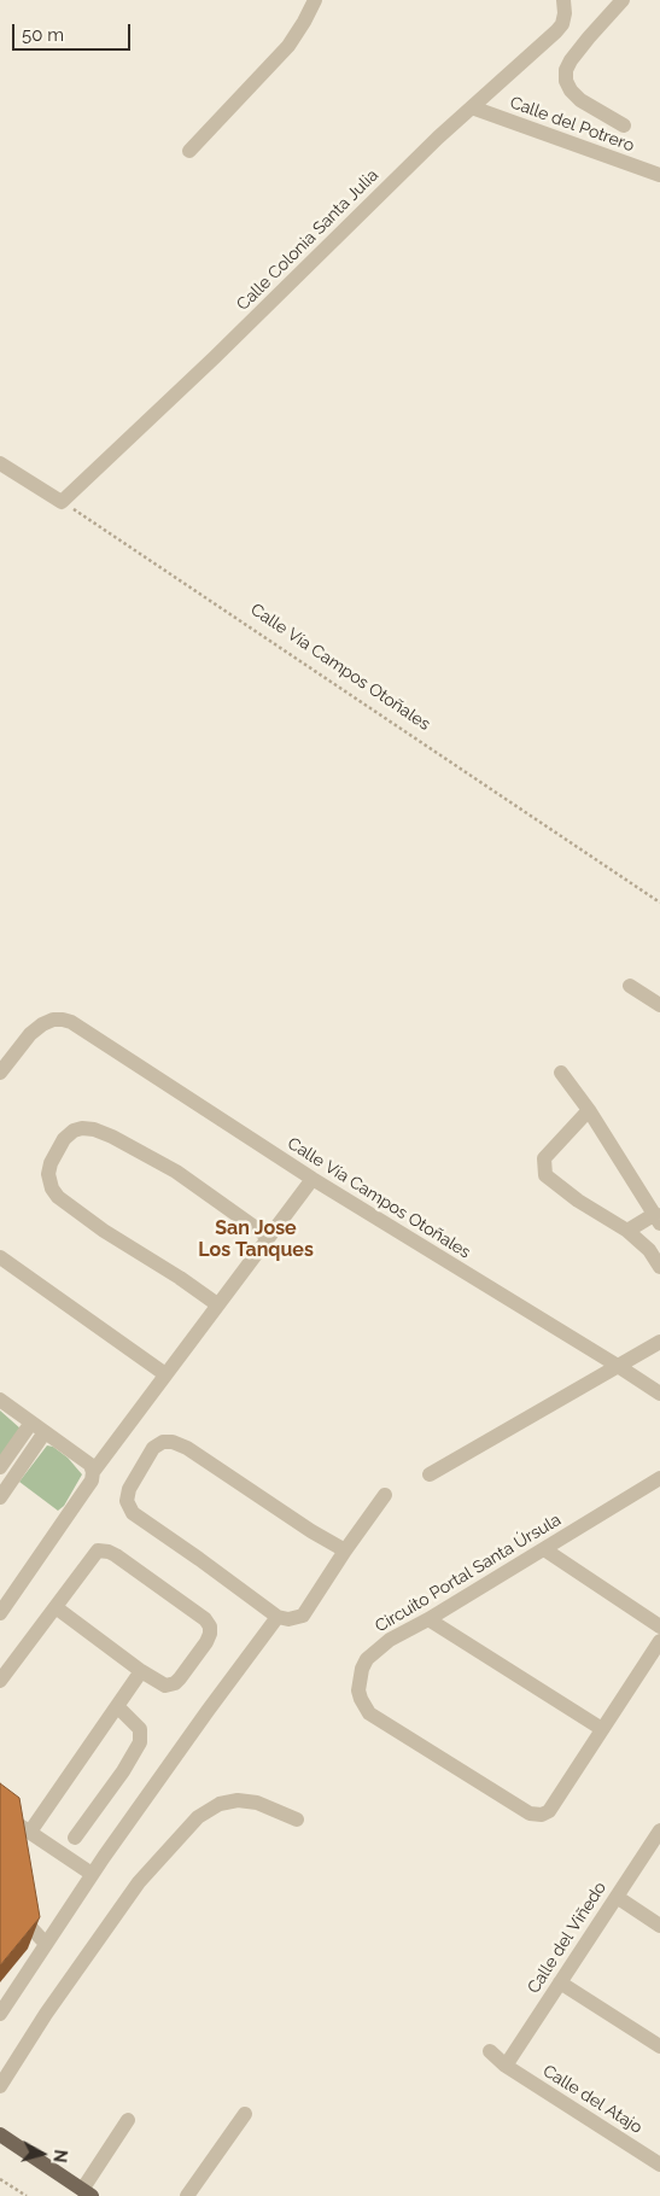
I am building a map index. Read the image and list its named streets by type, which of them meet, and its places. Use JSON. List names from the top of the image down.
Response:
{
  "streets": {
    "street": [
      "Calle del Potrero",
      "Calle Colonia Santa Julia",
      "Calle Vía Campos Otoñales",
      "Circuito Portal Santa Úrsula",
      "Calle del Viñedo",
      "Calle del Atajo"
    ]
  },
  "crossings": [
    ["Calle del Potrero", "Calle Colonia Santa Julia"],
    ["Calle Colonia Santa Julia", "Calle Vía Campos Otoñales"],
    ["Calle del Viñedo", "Calle del Atajo"]
  ],
  "districts": ["San Jose Los Tanques"],
  "scale_bar": "50 m",
  "north": "right"
}
